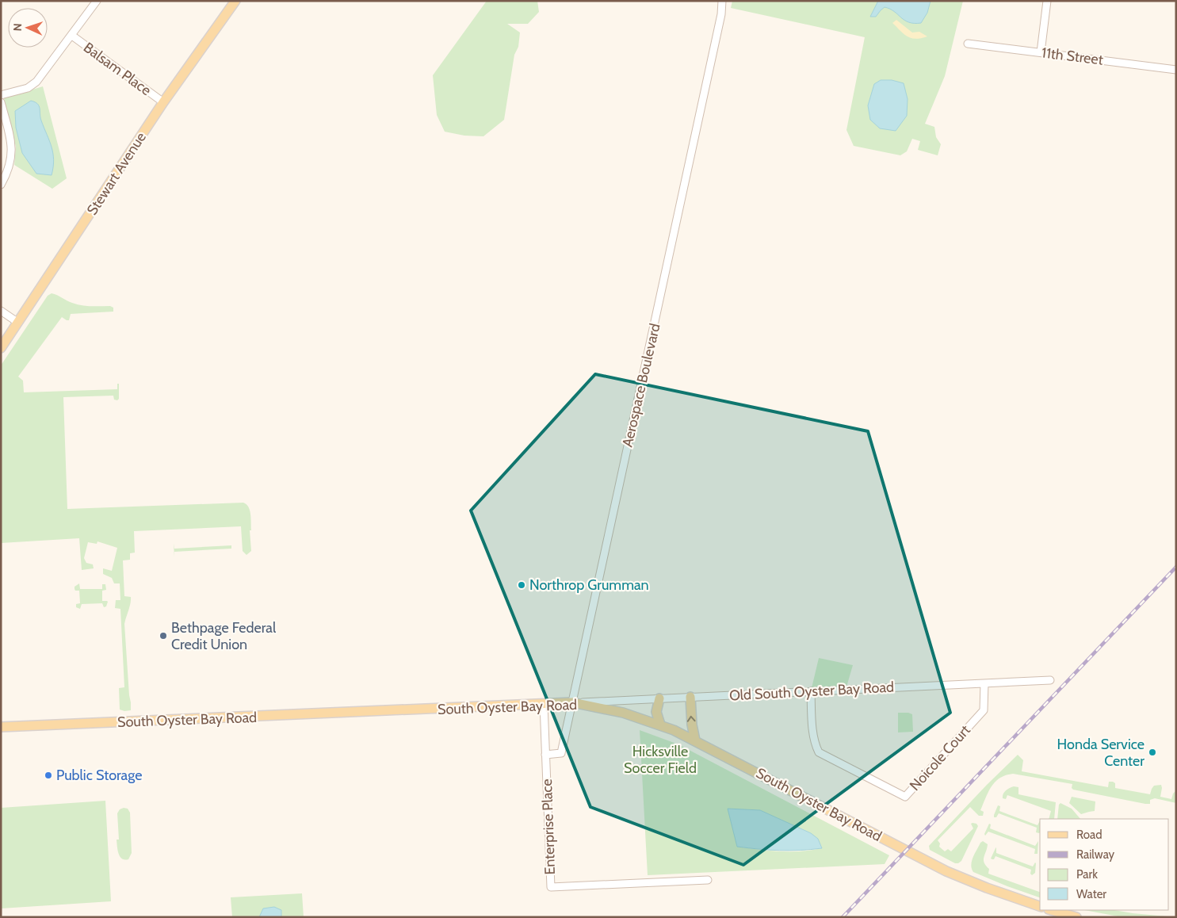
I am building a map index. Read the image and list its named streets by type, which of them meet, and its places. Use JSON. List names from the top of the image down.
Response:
{
  "streets": {
    "main road": ["Stewart Avenue", "South Oyster Bay Road"],
    "street": [
      "11th Street",
      "Balsam Place",
      "Aerospace Boulevard",
      "Old South Oyster Bay Road",
      "Noicole Court",
      "Enterprise Place"
    ]
  },
  "crossings": [
    ["Balsam Place", "Stewart Avenue"],
    ["Aerospace Boulevard", "Old South Oyster Bay Road"],
    ["Aerospace Boulevard", "South Oyster Bay Road"],
    ["Aerospace Boulevard", "Enterprise Place"],
    ["Old South Oyster Bay Road", "South Oyster Bay Road"],
    ["Old South Oyster Bay Road", "Noicole Court"],
    ["South Oyster Bay Road", "Enterprise Place"]
  ],
  "parks": ["Hicksville Soccer Field"],
  "places": [
    "Northrop Grumman",
    "Bethpage Federal Credit Union",
    "Honda Service Center",
    "Public Storage"
  ],
  "legend": [
    "Road",
    "Railway",
    "Park",
    "Water"
  ],
  "north": "left"
}
